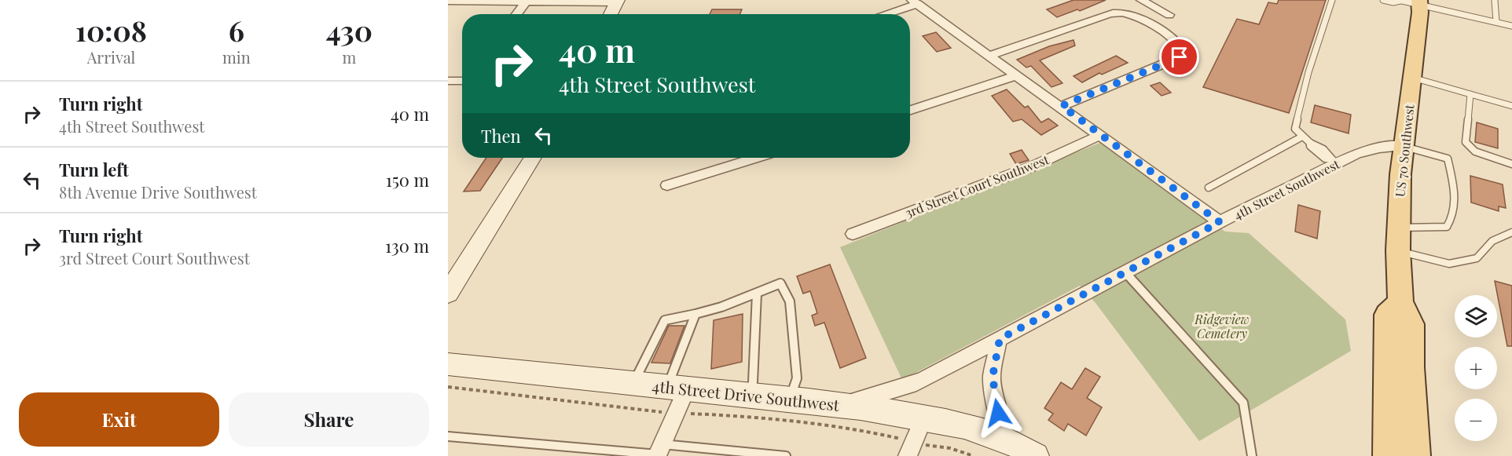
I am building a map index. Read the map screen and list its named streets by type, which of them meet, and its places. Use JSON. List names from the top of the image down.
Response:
{
  "streets": {
    "main road": ["US 70 Southwest", "4th Street Drive Southwest"],
    "street": ["3rd Street Court Southwest", "4th Street Southwest"]
  },
  "crossings": [
    ["US 70 Southwest", "4th Street Southwest"],
    ["4th Street Southwest", "4th Street Drive Southwest"]
  ],
  "parks": ["Ridgeview Cemetery"],
  "page": {
    "eta": [
      "10:08",
      "Arrival",
      "6",
      "min",
      "430",
      "m"
    ],
    "turn": ["40 m", "4th Street Southwest"],
    "list": [
      {
        "name": "Turn right",
        "note": "4th Street Southwest",
        "value": "40 m"
      },
      {
        "name": "Turn left",
        "note": "8th Avenue Drive Southwest",
        "value": "150 m"
      },
      {
        "name": "Turn right",
        "note": "3rd Street Court Southwest",
        "value": "130 m"
      }
    ],
    "then": "Then",
    "map_buttons": ["+", "−"],
    "buttons": ["Exit", "Share"]
  }
}
